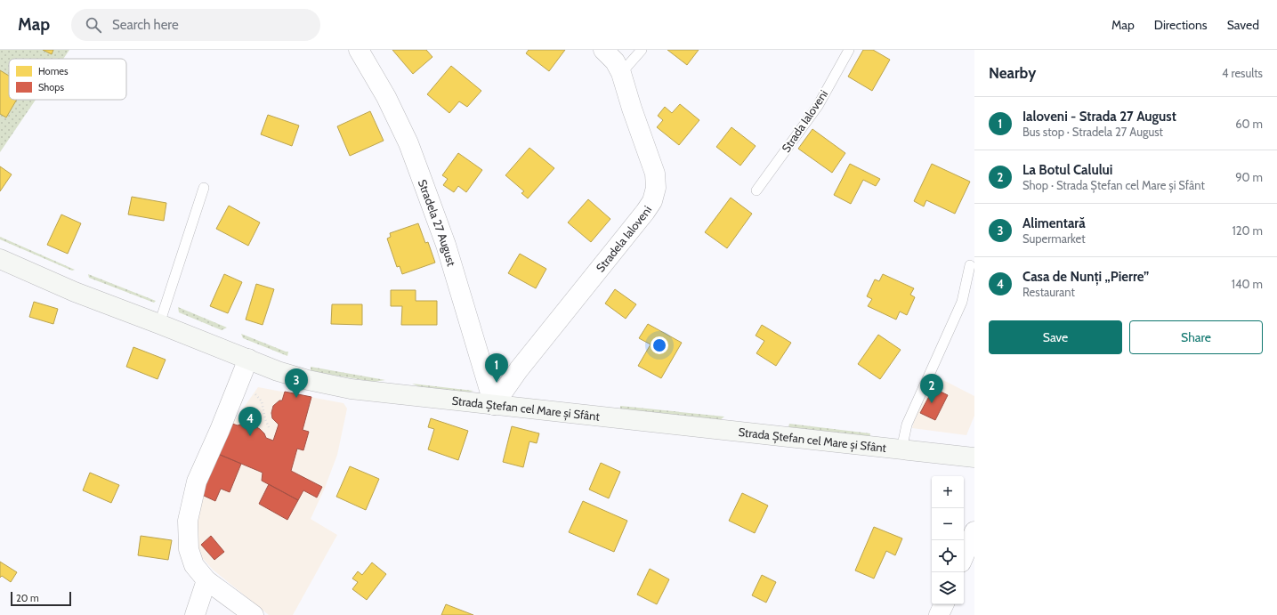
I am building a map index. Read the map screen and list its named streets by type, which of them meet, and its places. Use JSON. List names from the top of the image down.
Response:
{
  "streets": {
    "main road": ["Strada Ștefan cel Mare și Sfânt"],
    "street": ["Stradela 27 August", "Stradela Ialoveni"],
    "lane": ["Strada Ialoveni"]
  },
  "crossings": [
    ["Stradela 27 August", "Stradela Ialoveni"],
    ["Stradela 27 August", "Strada Ștefan cel Mare și Sfânt"],
    ["Stradela Ialoveni", "Strada Ștefan cel Mare și Sfânt"]
  ],
  "legend": ["Homes", "Shops"],
  "scale_bar": "20 m",
  "page": {
    "header": "Map",
    "search": "Search here",
    "nav": ["Map", "Directions", "Saved"],
    "heading": ["Nearby", "4 results"],
    "list": [
      {
        "mark": "1",
        "name": "Ialoveni - Strada 27 August",
        "note": "Bus stop · Stradela 27 August",
        "value": "60 m"
      },
      {
        "mark": "2",
        "name": "La Botul Calului",
        "note": "Shop · Strada Ștefan cel Mare și Sfânt",
        "value": "90 m"
      },
      {
        "mark": "3",
        "name": "Alimentară",
        "note": "Supermarket",
        "value": "120 m"
      },
      {
        "mark": "4",
        "name": "Casa de Nunți „Pierre”",
        "note": "Restaurant",
        "value": "140 m"
      }
    ],
    "buttons": ["Save", "Share"],
    "pins": [
      "1",
      "3",
      "2",
      "4"
    ],
    "map_buttons": ["+", "−"],
    "scale": "20 m"
  }
}
